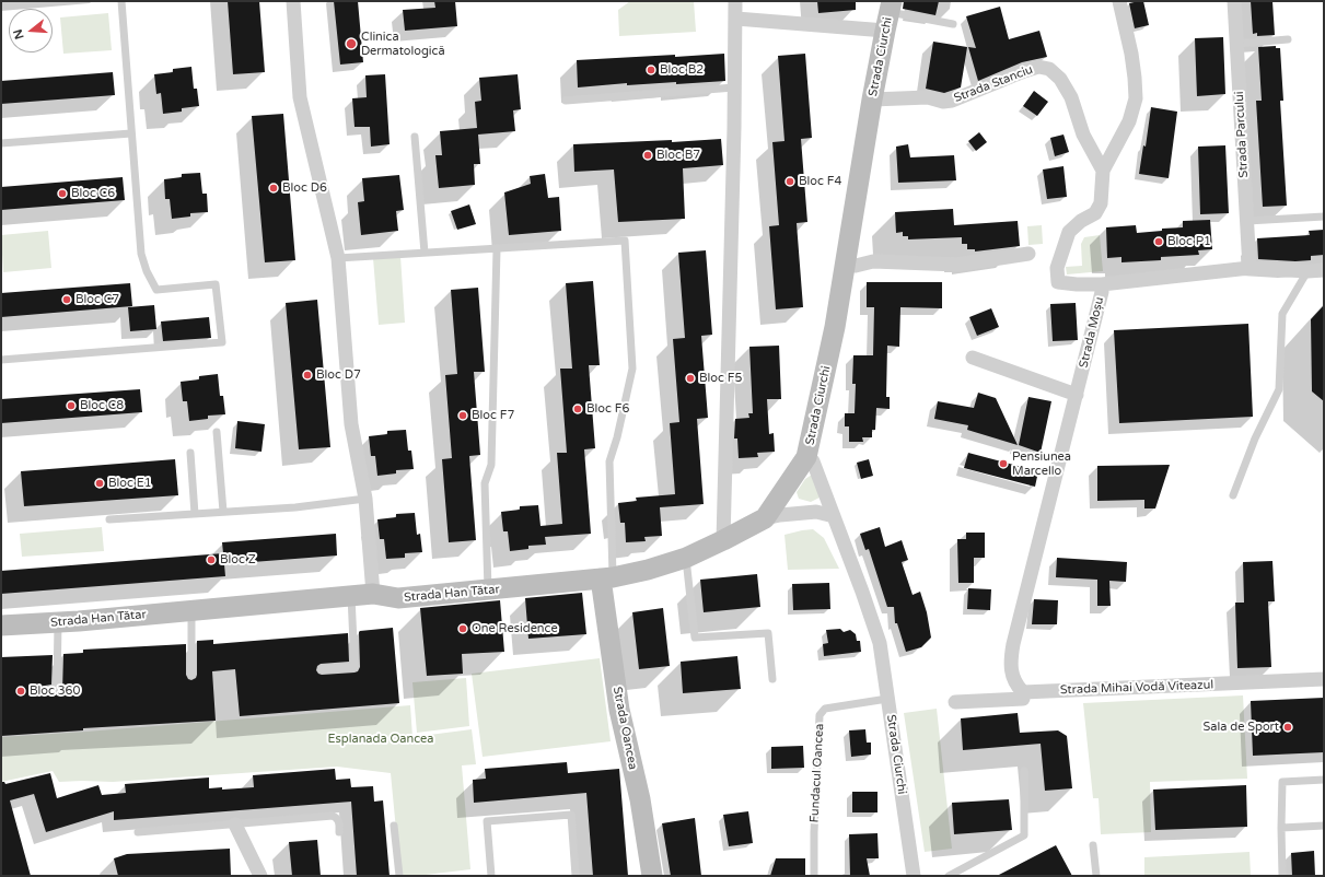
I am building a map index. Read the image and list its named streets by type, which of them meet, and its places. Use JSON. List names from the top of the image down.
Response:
{
  "streets": {
    "street": [
      "Strada Ciurchi",
      "Strada Stanciu",
      "Strada Parcului",
      "Strada Moșu",
      "Strada Han Tătar",
      "Strada Mihai Vodă Viteazul",
      "Strada Oancea"
    ],
    "lane": ["Fundacul Oancea"]
  },
  "crossings": [
    ["Strada Ciurchi", "Strada Stanciu"],
    ["Strada Ciurchi", "Strada Han Tătar"],
    ["Strada Ciurchi", "Fundacul Oancea"],
    ["Strada Stanciu", "Strada Moșu"],
    ["Strada Moșu", "Strada Mihai Vodă Viteazul"],
    ["Strada Han Tătar", "Strada Oancea"]
  ],
  "parks": ["Esplanada Oancea"],
  "places": [
    "Clinica Dermatologică",
    "Bloc B2",
    "Bloc B7",
    "Bloc F4",
    "Bloc D6",
    "Bloc C6",
    "Bloc P1",
    "Bloc C7",
    "Bloc D7",
    "Bloc F5",
    "Bloc C8",
    "Bloc F6",
    "Bloc F7",
    "Pensiunea Marcello",
    "Bloc E1",
    "Bloc Z",
    "One Residence",
    "Bloc 360",
    "Sala de Sport"
  ],
  "north": "left"
}
